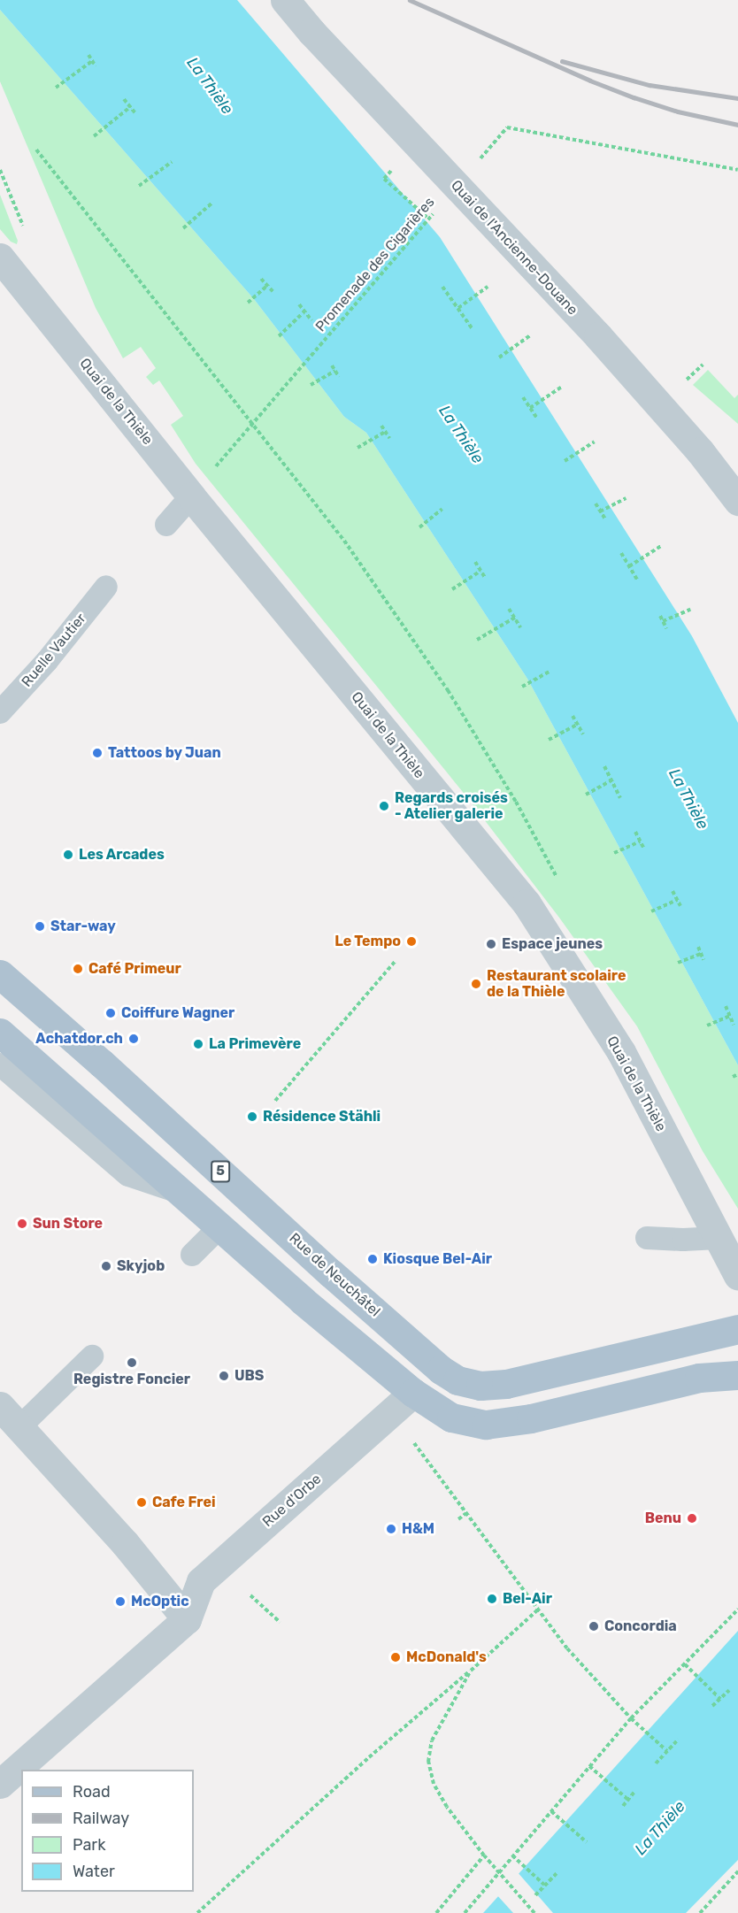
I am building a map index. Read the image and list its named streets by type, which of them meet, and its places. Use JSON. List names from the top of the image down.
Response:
{
  "streets": {
    "main road": ["5", "Rue de Neuchâtel"],
    "street": ["Quai de l'Ancienne-Douane", "Quai de la Thièle", "Rue d'Orbe"],
    "lane": ["Ruelle Vautier"],
    "path": ["Promenade des Cigarières"]
  },
  "water": ["La Thièle"],
  "places": [
    "Tattoos by Juan",
    "Regards croisés - Atelier galerie",
    "Les Arcades",
    "Star-way",
    "Le Tempo",
    "Espace jeunes",
    "Café Primeur",
    "Restaurant scolaire de la Thièle",
    "Coiffure Wagner",
    "Achatdor.ch",
    "La Primevère",
    "Résidence Stähli",
    "Sun Store",
    "Kiosque Bel-Air",
    "Skyjob",
    "Registre Foncier",
    "UBS",
    "Cafe Frei",
    "Benu",
    "H&M",
    "Bel-Air",
    "McOptic",
    "Concordia",
    "McDonald's"
  ],
  "legend": [
    "Road",
    "Railway",
    "Park",
    "Water"
  ]
}
